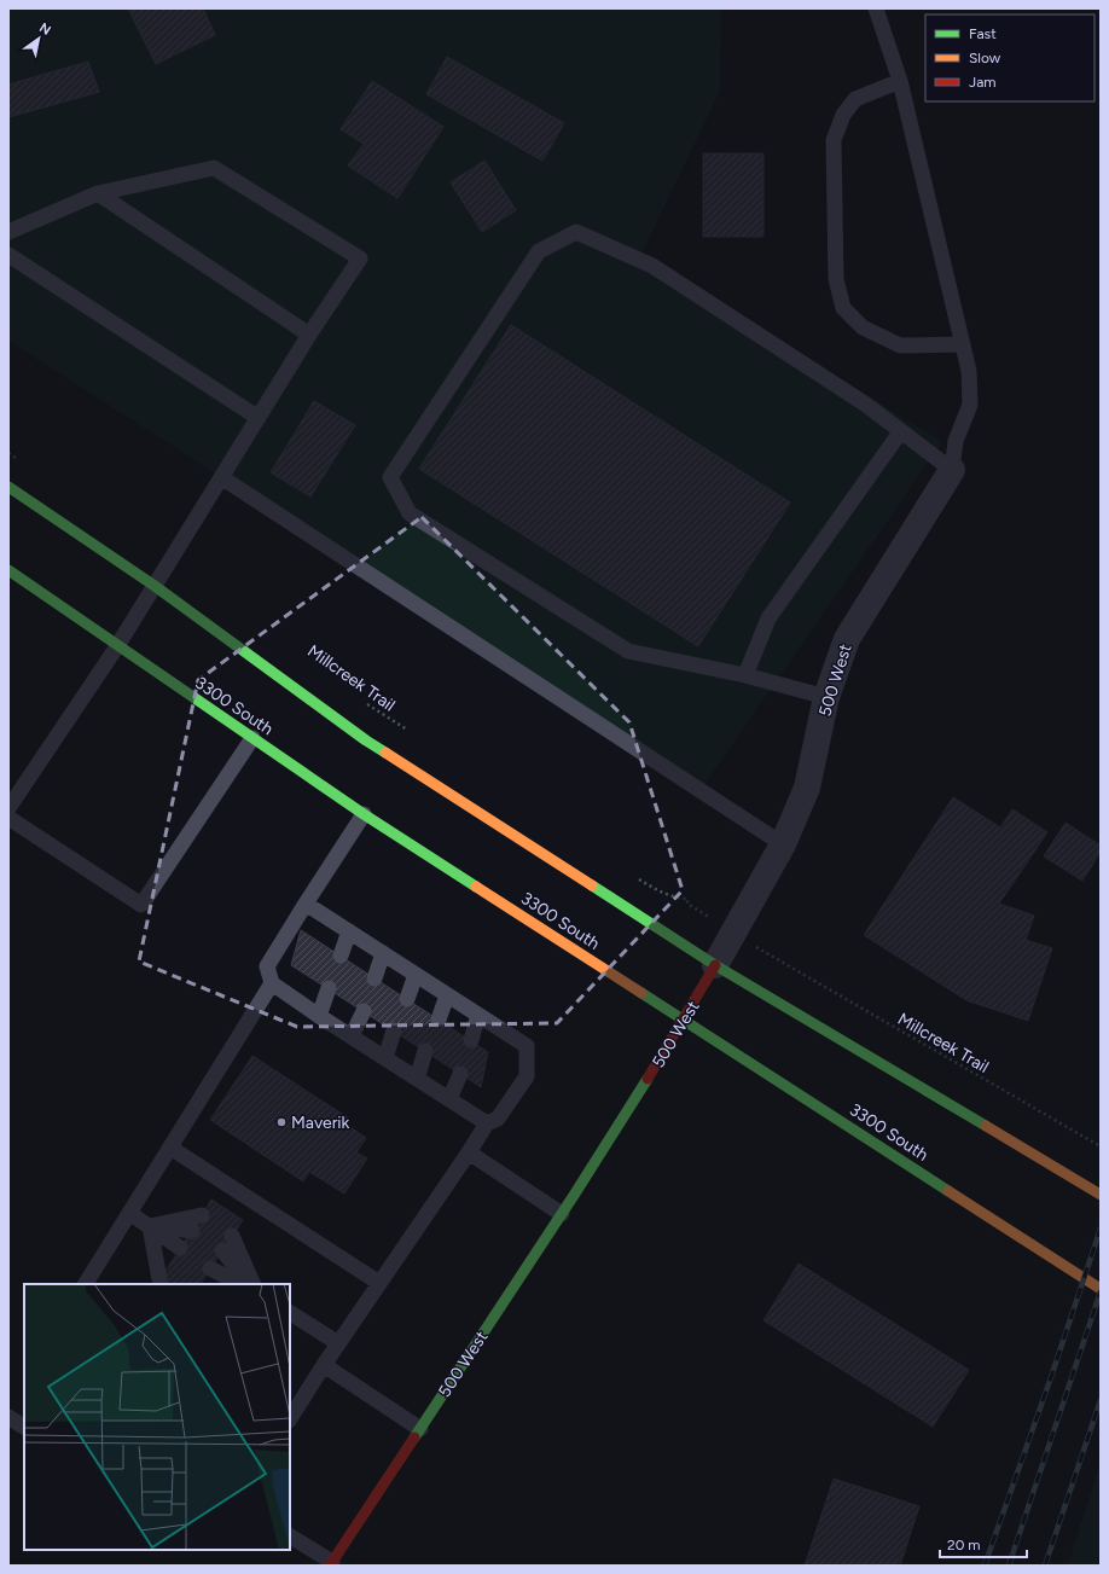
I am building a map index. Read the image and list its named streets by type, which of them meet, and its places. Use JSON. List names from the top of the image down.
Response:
{
  "streets": {
    "main road": ["500 West", "3300 South"],
    "path": ["Millcreek Trail"]
  },
  "crossings": [
    ["500 West", "3300 South"]
  ],
  "places": ["Maverik"],
  "legend": ["Fast", "Slow", "Jam"],
  "scale_bar": "20 m",
  "north": "top right"
}
